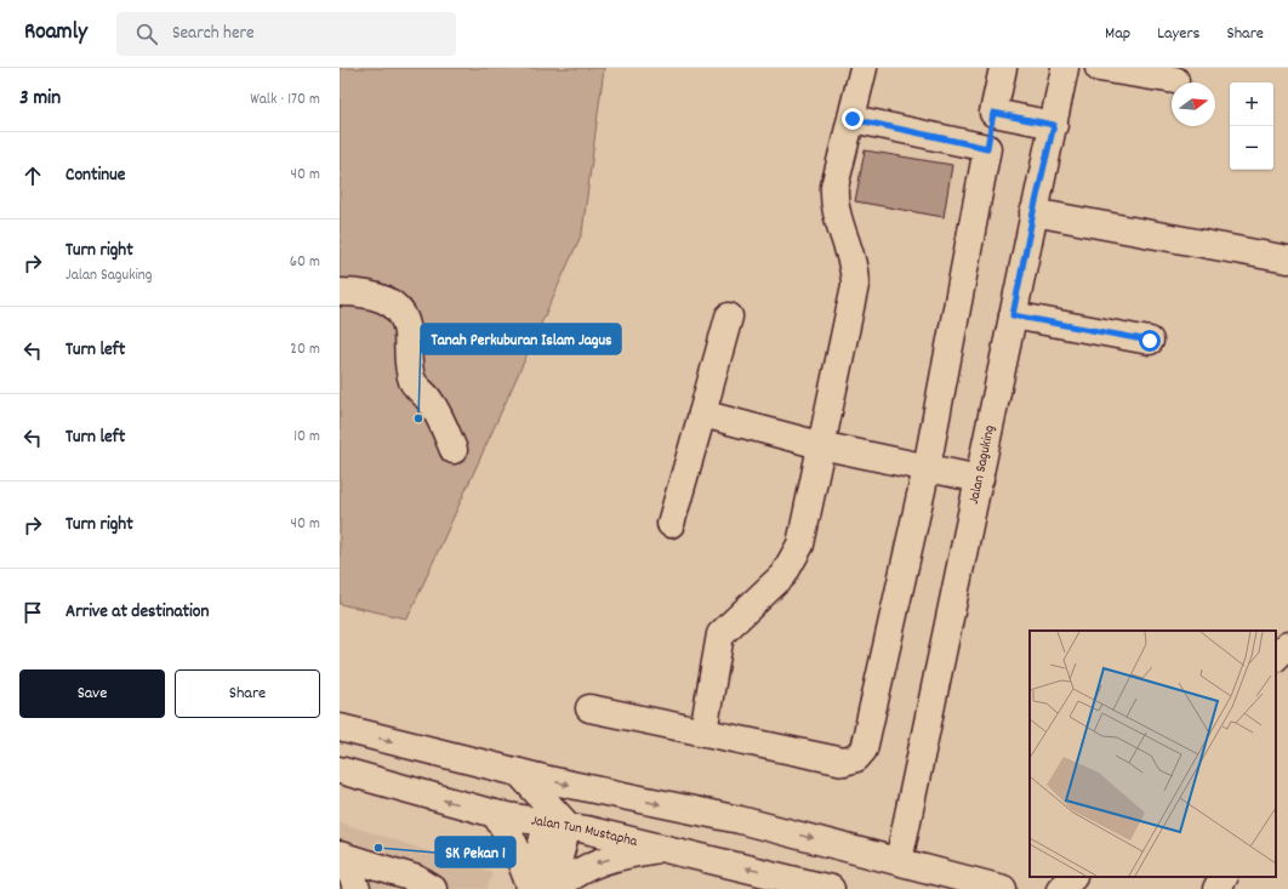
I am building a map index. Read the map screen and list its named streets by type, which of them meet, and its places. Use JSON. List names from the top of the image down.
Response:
{
  "streets": {
    "street": ["Jalan Saguking", "Jalan Tun Mustapha"]
  },
  "places": ["Tanah Perkuburan Islam Jagus", "SK Pekan 1"],
  "north": "right",
  "page": {
    "header": "Roamly",
    "search": "Search here",
    "nav": ["Map", "Layers", "Share"],
    "heading": ["3 min", "Walk · 170 m"],
    "map_buttons": ["+", "−"],
    "list": [
      ["Continue", "40 m"],
      ["Turn right", "Jalan Saguking", "60 m"],
      ["Turn left", "20 m"],
      ["Turn left", "10 m"],
      ["Turn right", "40 m"],
      "Arrive at destination"
    ],
    "buttons": ["Save", "Share"]
  }
}
